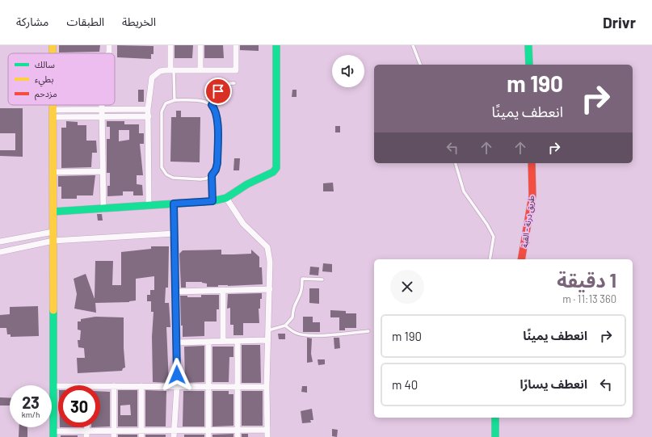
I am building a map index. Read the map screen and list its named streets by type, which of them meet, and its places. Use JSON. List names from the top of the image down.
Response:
{
  "streets": {
    "street": ["طريق درنة - القبة"]
  },
  "legend": ["سالك", "بطيء", "مزدحم"],
  "page": {
    "header": "Drivr",
    "nav": ["الخريطة", "الطبقات", "مشاركة"],
    "turn": ["190 m", "انعطف يمينًا"],
    "heading": ["1 دقيقة", "360 m · 11:13"],
    "list": [
      {
        "name": "انعطف يمينًا",
        "value": "190 m"
      },
      {
        "name": "انعطف يسارًا",
        "value": "40 m"
      }
    ],
    "speed": "23 km/h",
    "limit": "30"
  }
}
